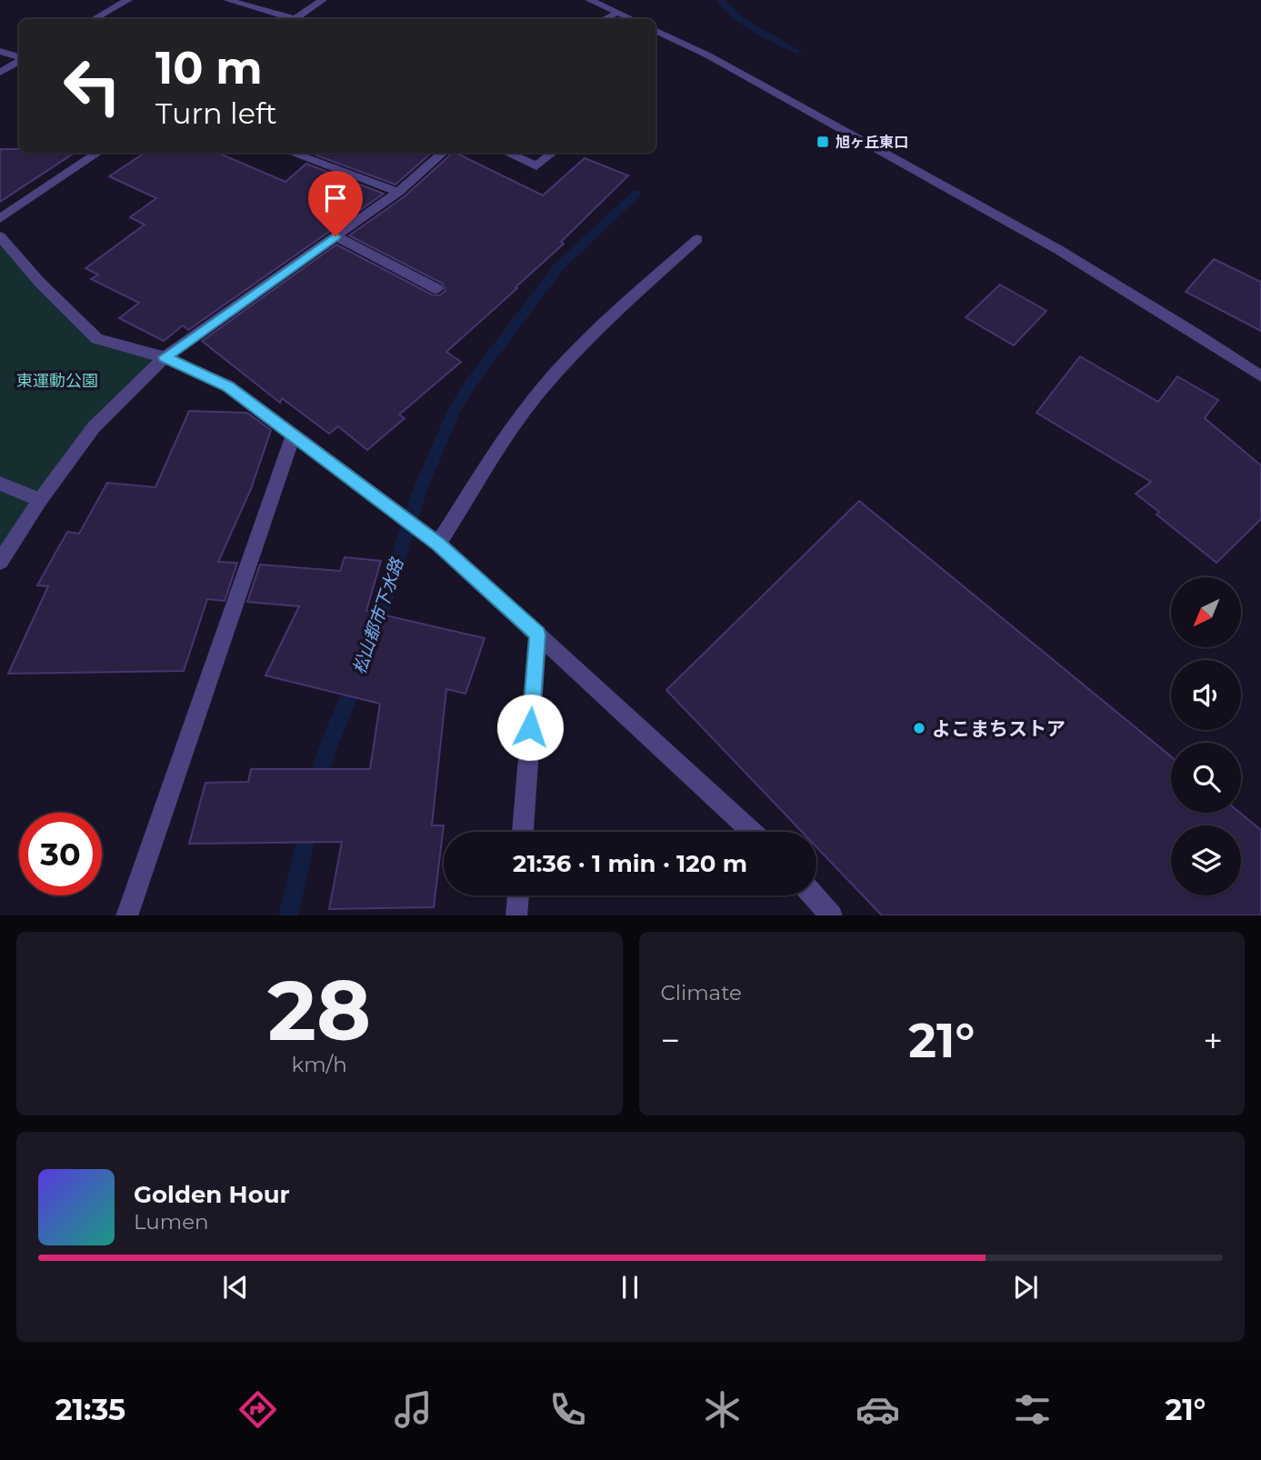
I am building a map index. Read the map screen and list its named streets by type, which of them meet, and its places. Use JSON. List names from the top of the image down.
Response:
{
  "water": ["松山都市下水路"],
  "parks": ["東運動公園"],
  "places": {
    "transit": ["旭ヶ丘東口"],
    "other": ["よこまちストア"]
  },
  "north": "bottom left",
  "page": {
    "turn": ["10 m", "Turn left"],
    "limit": "30",
    "trip": "21:36 · 1 min · 120 m",
    "tile": [
      ["28", "km/h"],
      "Climate"
    ],
    "heat": ["−", "21°", "+"],
    "song": ["Golden Hour", "Lumen"],
    "tabs": ["21:35", "21°"]
  }
}
